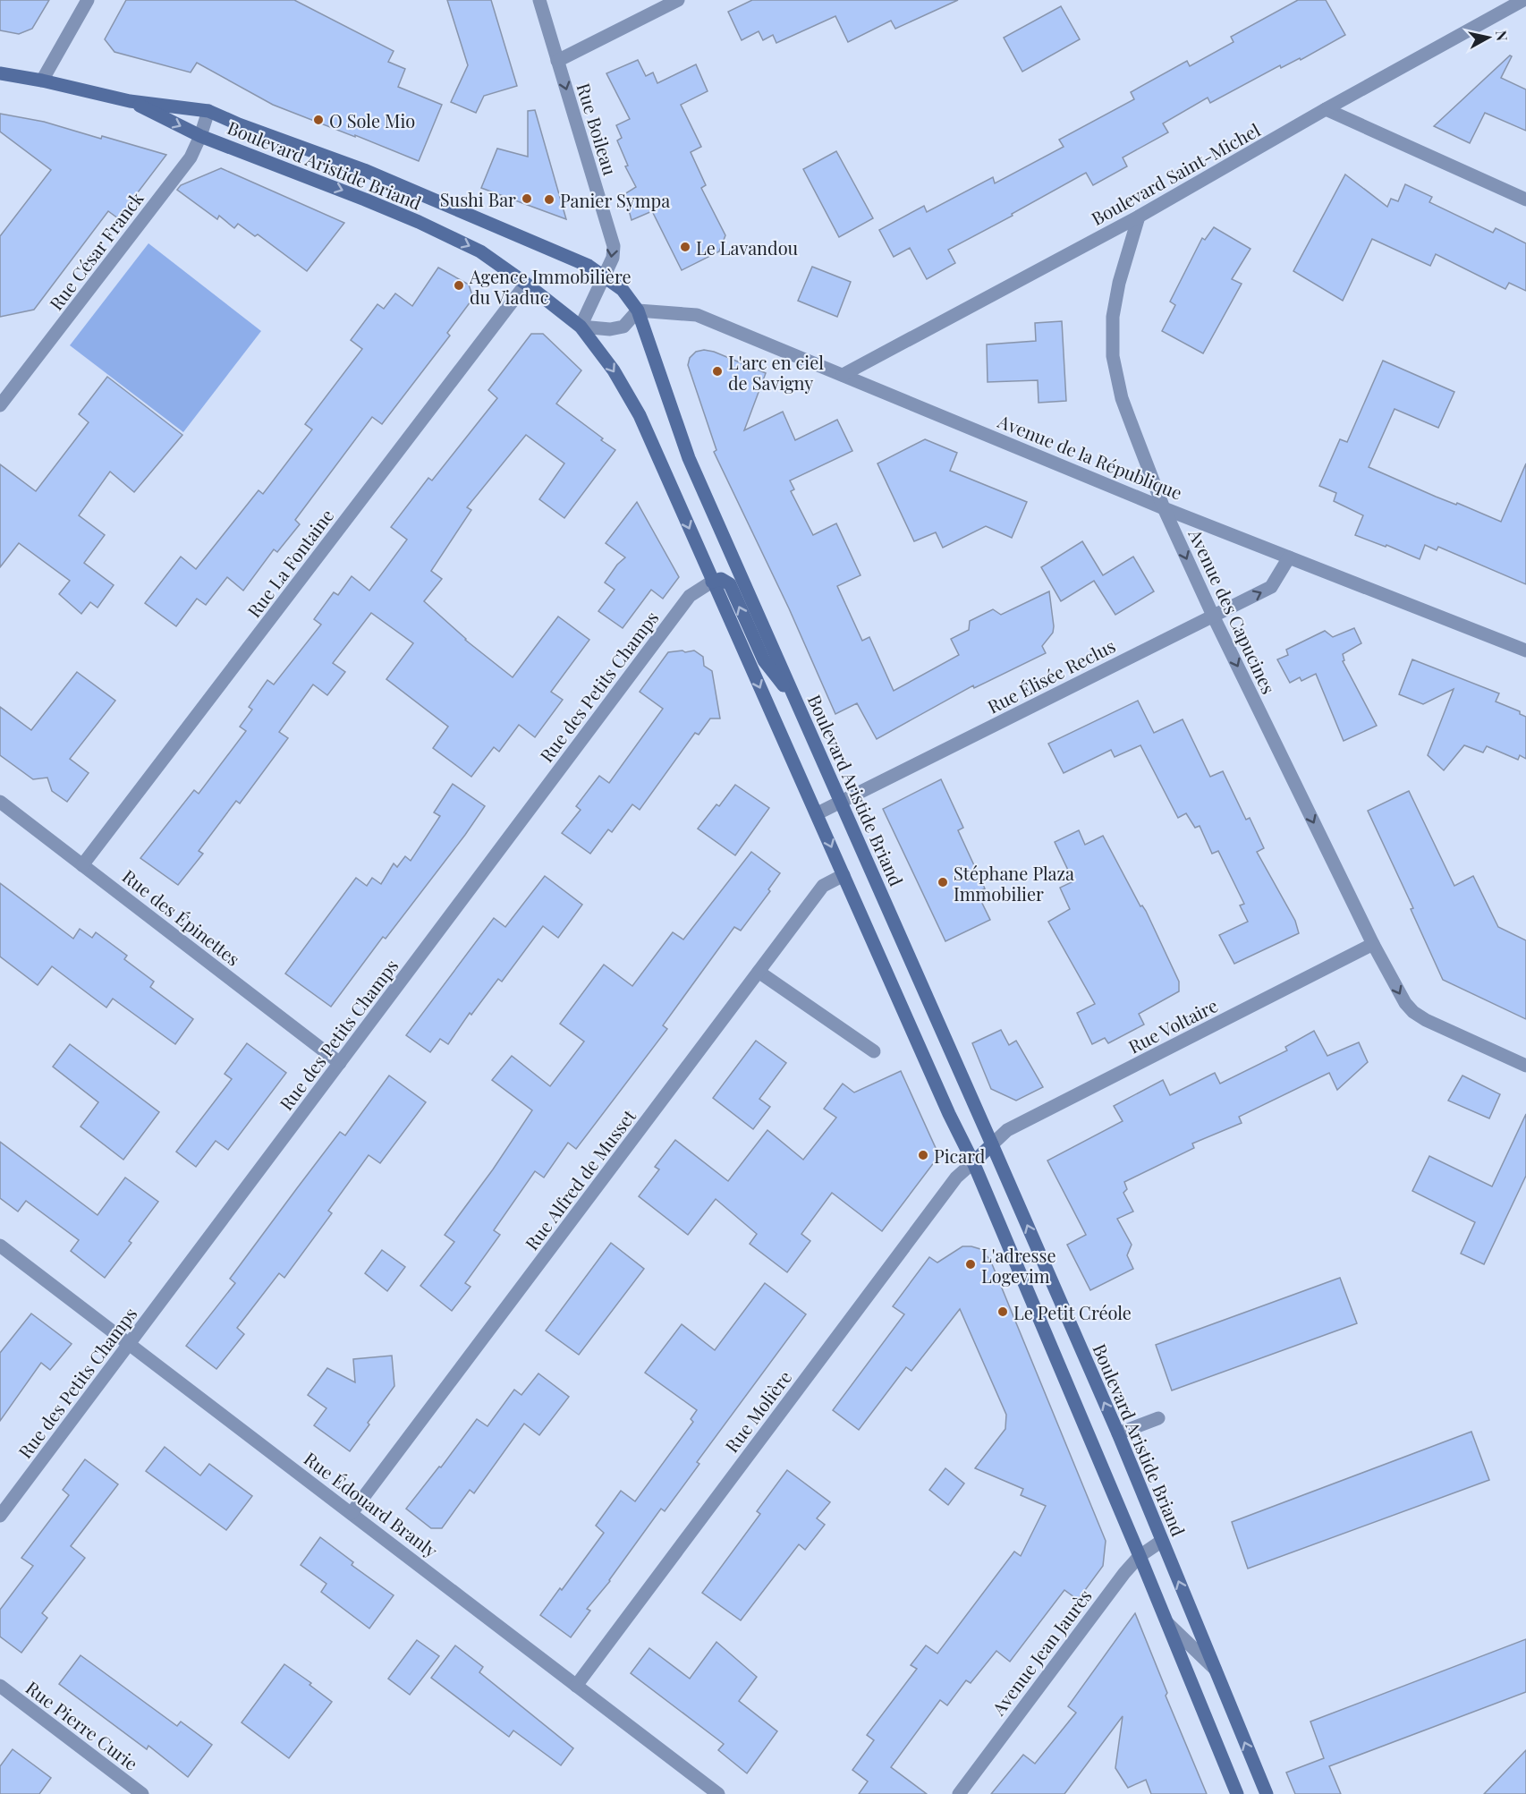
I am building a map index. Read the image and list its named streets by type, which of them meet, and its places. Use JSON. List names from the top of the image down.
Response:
{
  "streets": {
    "main road": ["Boulevard Aristide Briand"],
    "street": [
      "Rue Boileau",
      "Boulevard Saint-Michel",
      "Rue César Franck",
      "Avenue de la République",
      "Rue La Fontaine",
      "Avenue des Capucines",
      "Rue Élisée Reclus",
      "Rue des Petits Champs",
      "Rue des Épinettes",
      "Rue Voltaire",
      "Rue Alfred de Musset",
      "Rue Molière",
      "Rue Édouard Branly",
      "Avenue Jean Jaurès",
      "Rue Pierre Curie"
    ]
  },
  "crossings": [
    ["Rue Boileau", "Boulevard Aristide Briand"],
    ["Boulevard Aristide Briand", "Rue César Franck"],
    ["Boulevard Aristide Briand", "Avenue de la République"],
    ["Boulevard Aristide Briand", "Rue La Fontaine"],
    ["Boulevard Aristide Briand", "Rue Élisée Reclus"],
    ["Boulevard Aristide Briand", "Rue des Petits Champs"],
    ["Boulevard Aristide Briand", "Rue Voltaire"],
    ["Boulevard Aristide Briand", "Rue Alfred de Musset"],
    ["Boulevard Aristide Briand", "Rue Molière"],
    ["Boulevard Aristide Briand", "Avenue Jean Jaurès"],
    ["Boulevard Saint-Michel", "Avenue de la République"],
    ["Boulevard Saint-Michel", "Avenue des Capucines"],
    ["Avenue de la République", "Avenue des Capucines"],
    ["Avenue de la République", "Rue Élisée Reclus"],
    ["Rue La Fontaine", "Rue des Épinettes"],
    ["Avenue des Capucines", "Rue Élisée Reclus"],
    ["Avenue des Capucines", "Rue Voltaire"],
    ["Rue des Petits Champs", "Rue des Épinettes"],
    ["Rue des Petits Champs", "Rue Édouard Branly"],
    ["Rue Alfred de Musset", "Rue Édouard Branly"],
    ["Rue Molière", "Rue Édouard Branly"]
  ],
  "one_way": ["Rue Boileau", "Avenue des Capucines"],
  "places": [
    "O Sole Mio",
    "Sushi Bar",
    "Panier Sympa",
    "Le Lavandou",
    "Agence Immobilière du Viaduc",
    "L'arc en ciel de Savigny",
    "Stéphane Plaza Immobilier",
    "Picard",
    "L'adresse Logevim",
    "Le Petit Créole"
  ],
  "north": "right"
}
